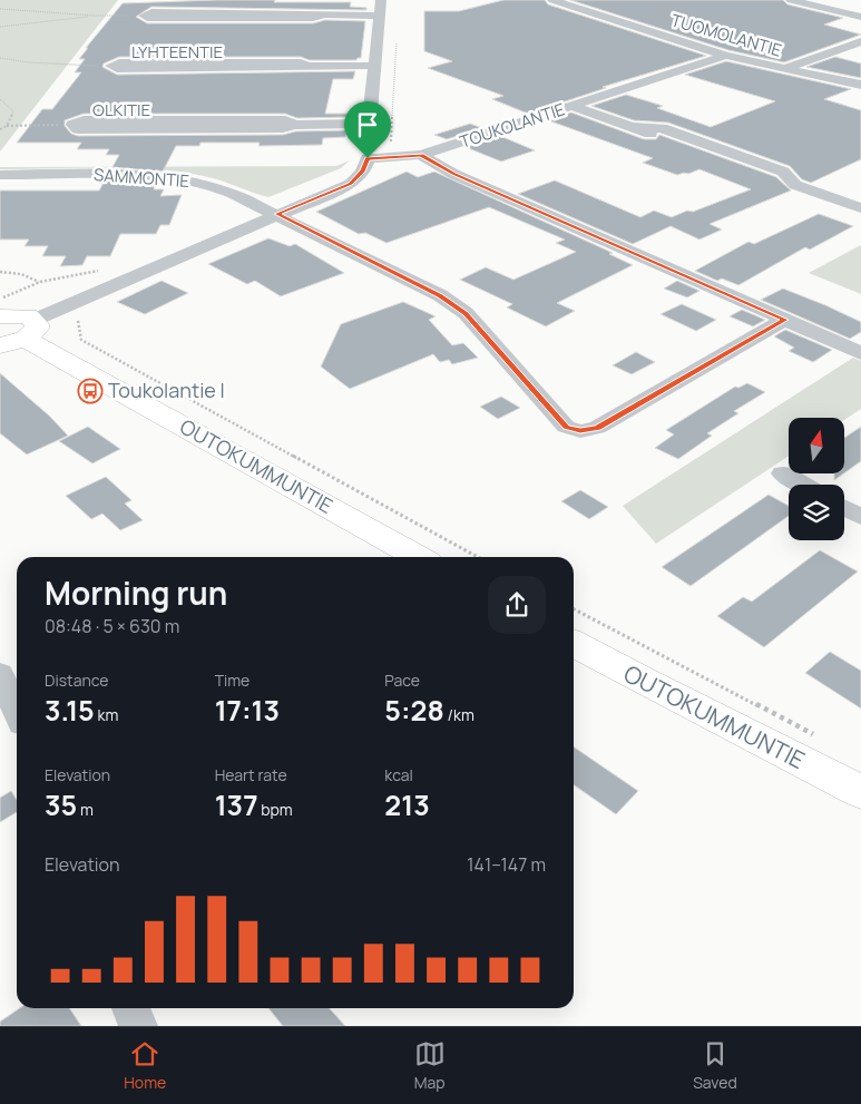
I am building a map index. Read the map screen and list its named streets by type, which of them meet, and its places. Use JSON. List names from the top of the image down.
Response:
{
  "streets": {
    "main road": ["OUTOKUMMUNTIE"],
    "street": [
      "TUOMOLANTIE",
      "LYHTEENTIE",
      "OLKITIE",
      "TOUKOLANTIE",
      "SAMMONTIE"
    ]
  },
  "crossings": [
    ["TUOMOLANTIE", "TOUKOLANTIE"]
  ],
  "places": {
    "bus stop": ["Toukolantie I"]
  },
  "north": "top",
  "page": {
    "heading": ["Morning run", "08:48 · 5 × 630 m"],
    "stats": [
      ["Distance", "3.15 km"],
      ["Time", "17:13"],
      ["Pace", "5:28 /km"],
      ["Elevation", "35 m"],
      ["Heart rate", "137 bpm"],
      ["kcal", "213"]
    ],
    "chart": ["Elevation", "141–147 m"],
    "tabs": ["Home", "Map", "Saved"]
  }
}
